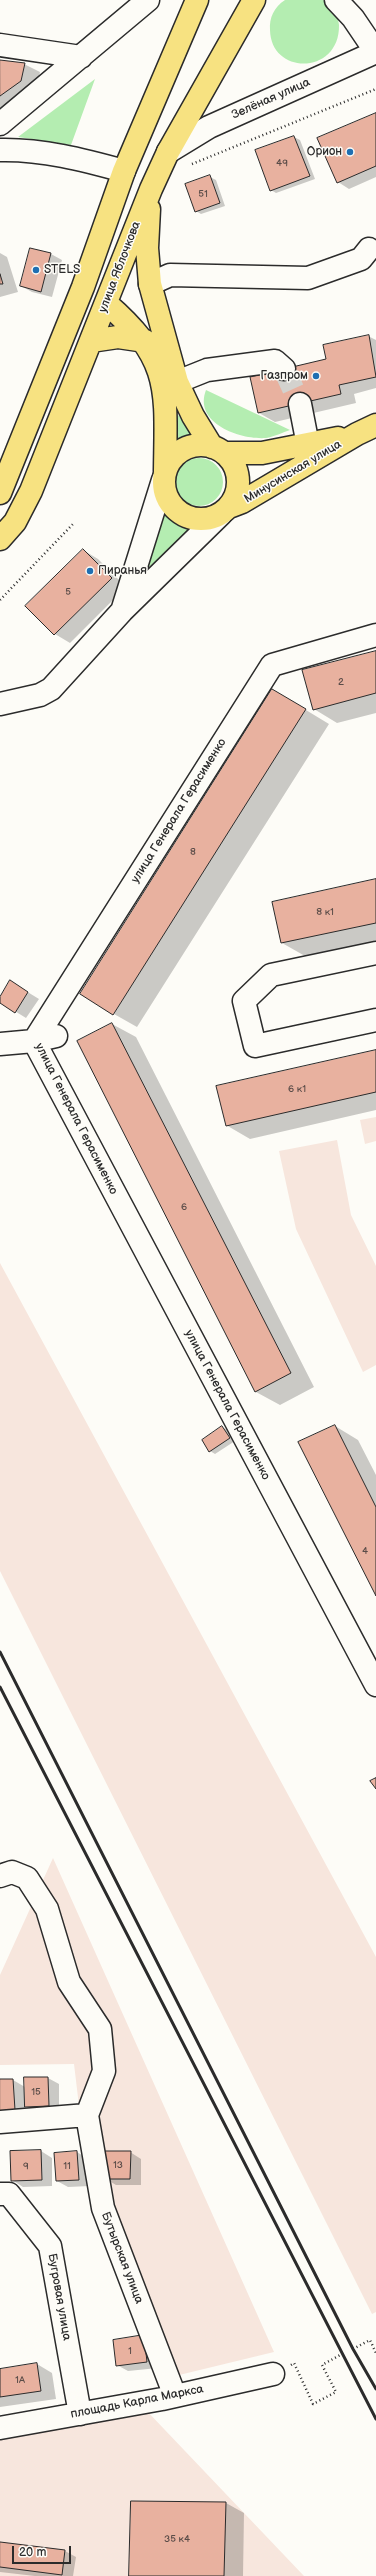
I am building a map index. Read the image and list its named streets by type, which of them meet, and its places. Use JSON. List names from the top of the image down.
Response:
{
  "streets": {
    "main road": ["улица Яблочкова", "Минусинская улица"],
    "street": [
      "Зелёная улица",
      "улица Генерала Герасименко",
      "Бутырская улица",
      "Бугровая улица",
      "площадь Карла Маркса"
    ]
  },
  "crossings": [
    ["Зелёная улица", "улица Яблочкова"],
    ["Бутырская улица", "площадь Карла Маркса"],
    ["Бугровая улица", "площадь Карла Маркса"]
  ],
  "places": [
    "Орион",
    "STELS",
    "Газпром",
    "Пиранья"
  ],
  "house_numbers": [
    "49",
    "51",
    "5",
    "2",
    "8",
    "8 к1",
    "6 к1",
    "6",
    "4",
    "15",
    "13",
    "9",
    "11",
    "1",
    "1А",
    "35 к4"
  ],
  "scale_bar": "20 m"
}
